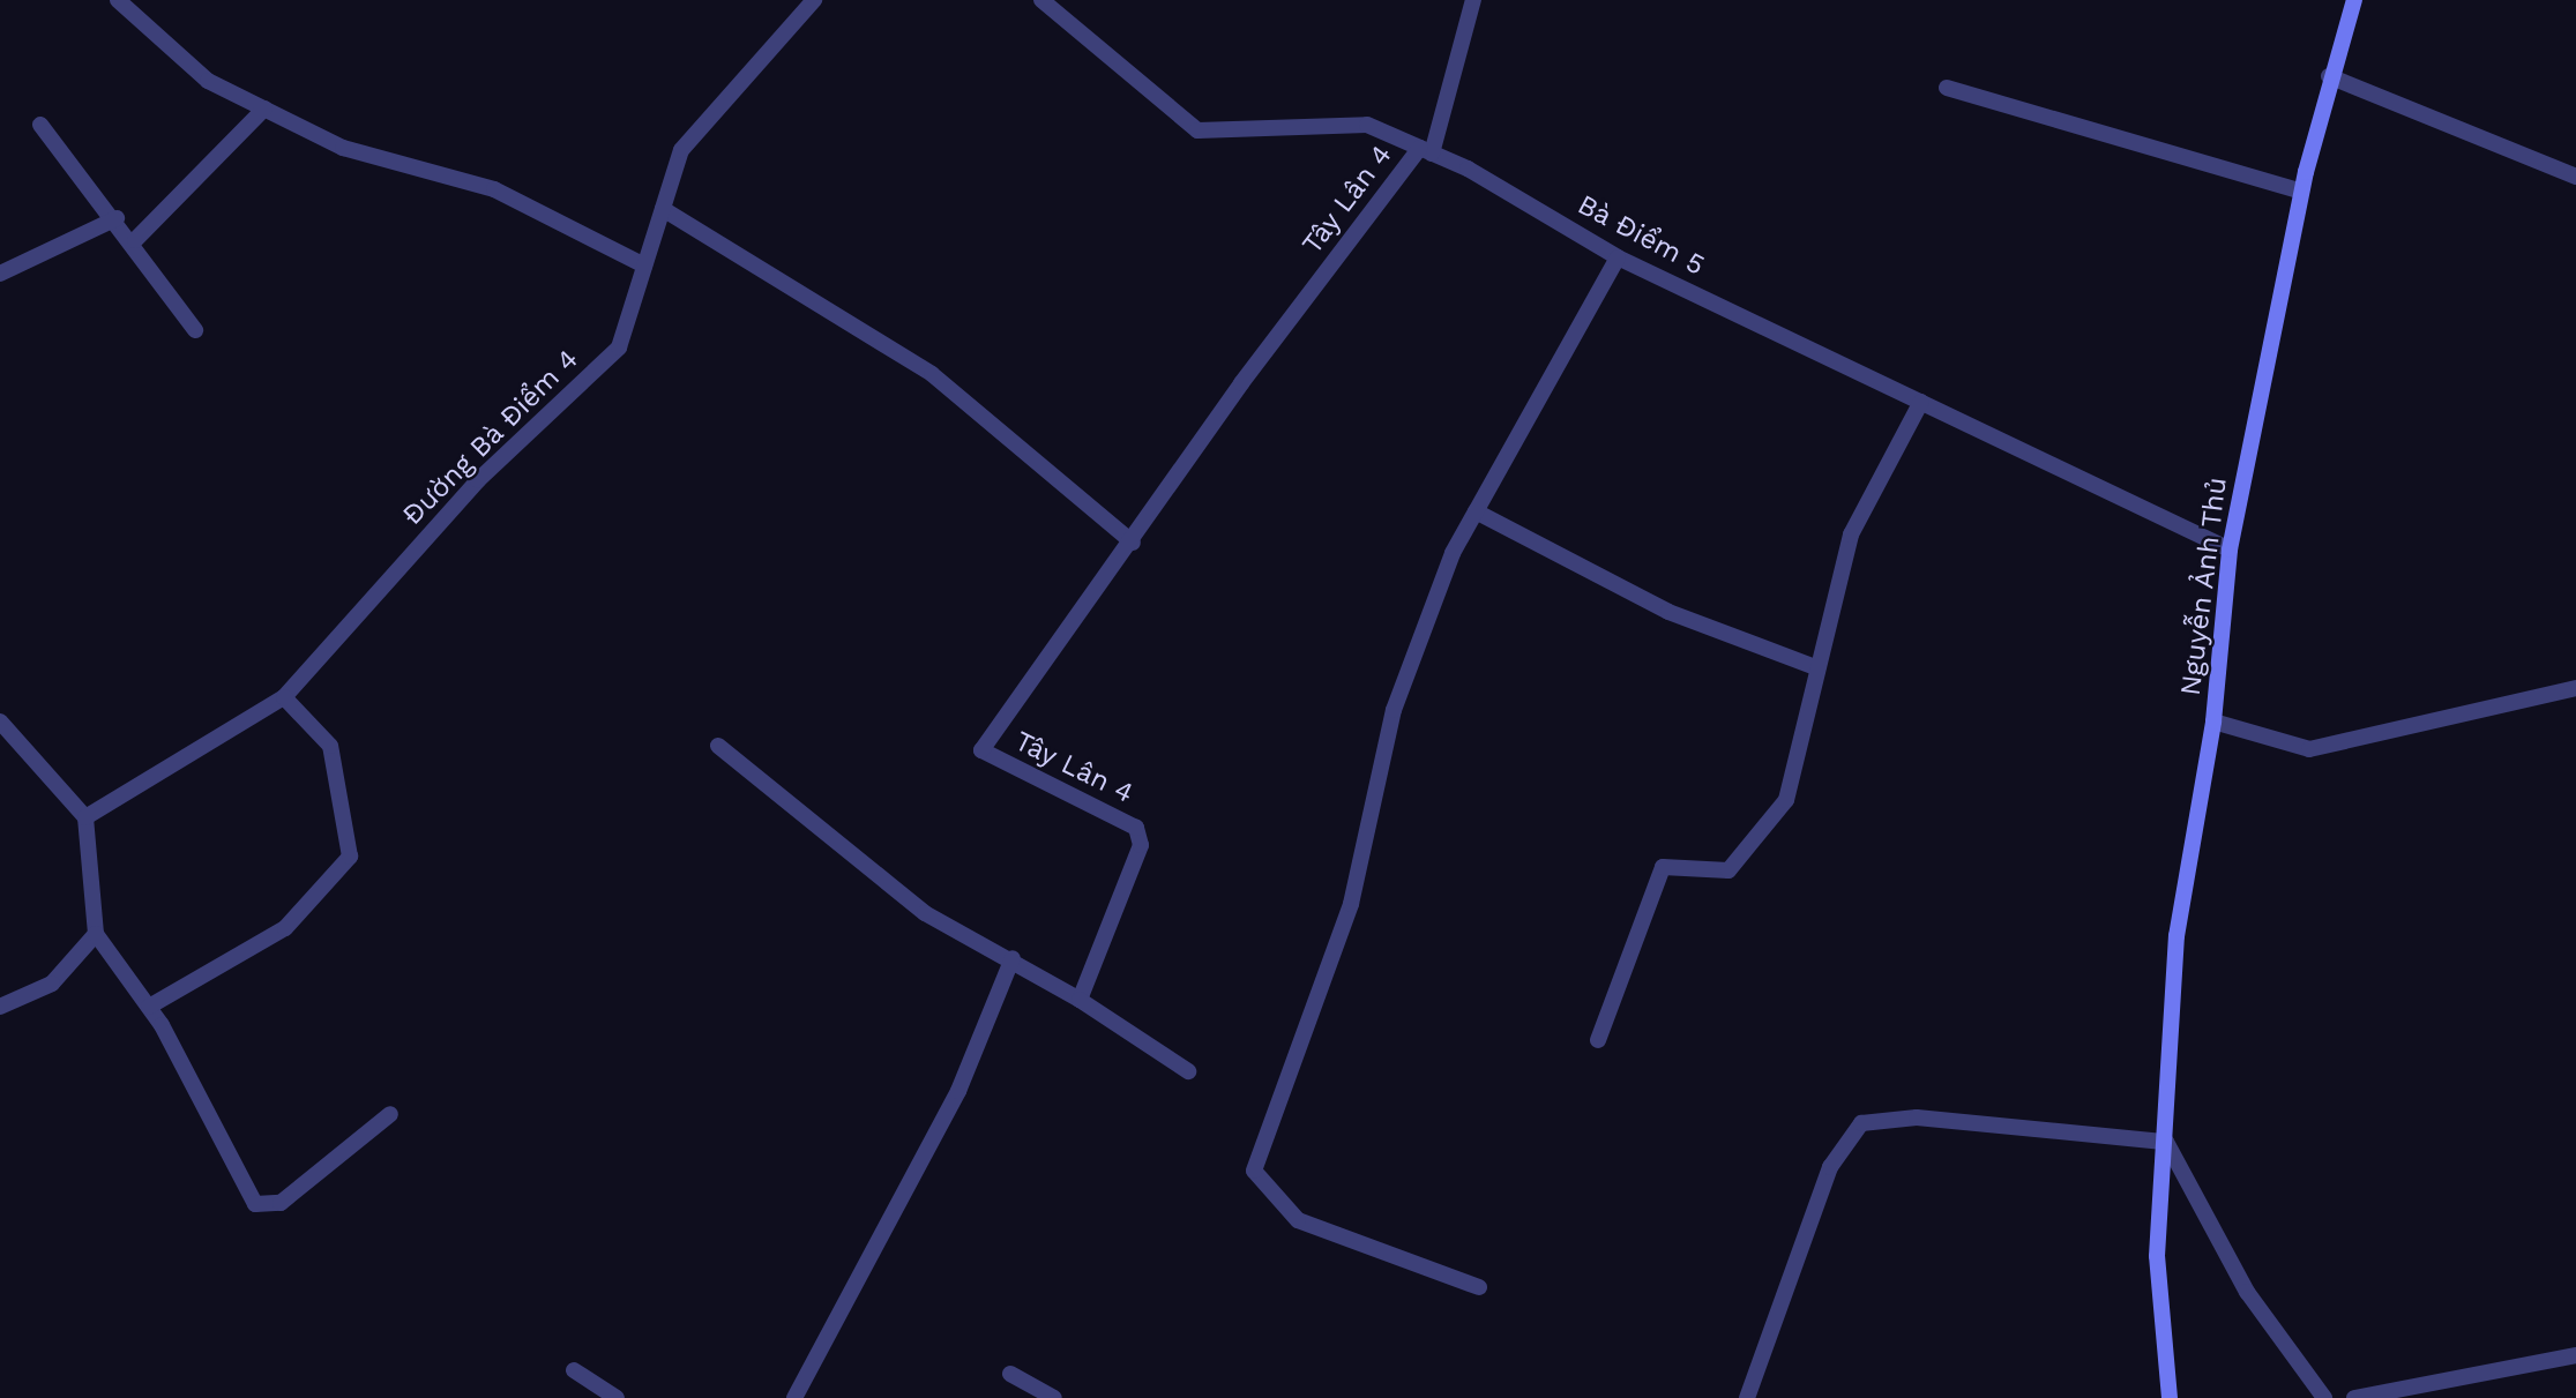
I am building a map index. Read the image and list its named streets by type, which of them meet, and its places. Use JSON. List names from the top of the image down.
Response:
{
  "streets": {
    "main road": ["Nguyễn Ảnh Thủ"],
    "street": ["Tây Lân 4", "Bà Điểm 5", "Đường Bà Điểm 4"]
  },
  "crossings": [
    ["Tây Lân 4", "Bà Điểm 5"],
    ["Bà Điểm 5", "Nguyễn Ảnh Thủ"]
  ]
}
